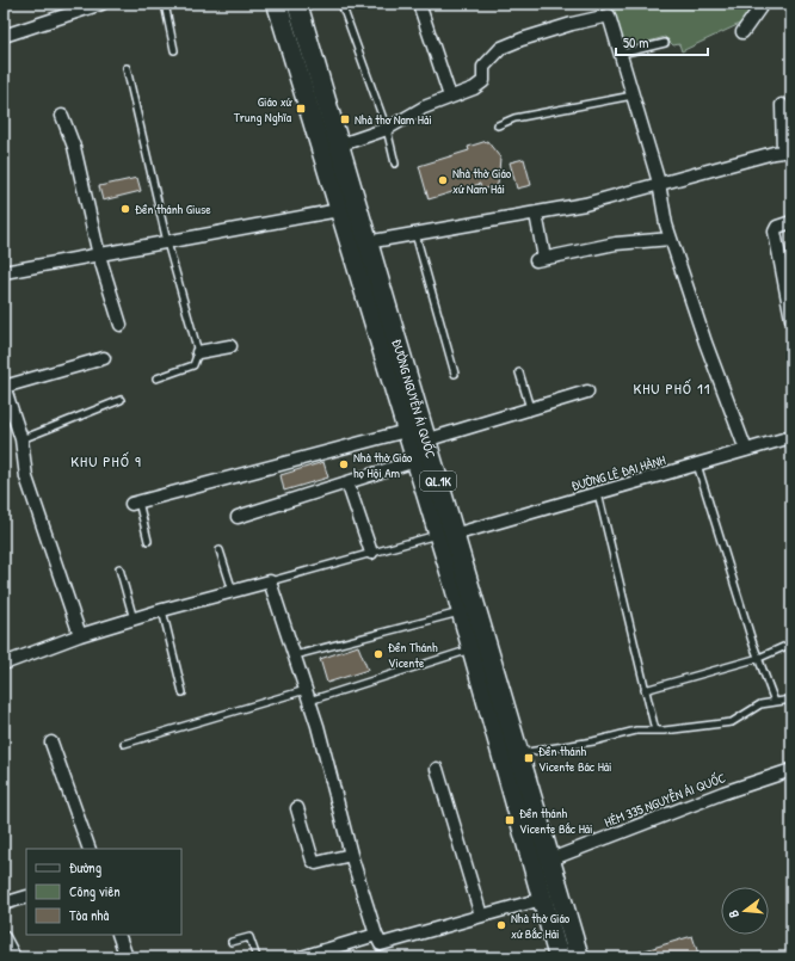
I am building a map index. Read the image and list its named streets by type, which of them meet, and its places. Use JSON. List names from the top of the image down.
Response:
{
  "streets": {
    "main road": ["ĐƯỜNG NGUYỄN ÁI QUỐC", "QL.1K"],
    "street": ["ĐƯỜNG LÊ ĐẠI HÀNH", "HẺM 335 NGUYỄN ÁI QUỐC"]
  },
  "crossings": [
    ["ĐƯỜNG NGUYỄN ÁI QUỐC", "ĐƯỜNG LÊ ĐẠI HÀNH"],
    ["ĐƯỜNG NGUYỄN ÁI QUỐC", "HẺM 335 NGUYỄN ÁI QUỐC"]
  ],
  "districts": ["KHU PHỐ 11", "KHU PHỐ 9"],
  "places": {
    "transit": [
      "Giáo xứ Trung Nghĩa",
      "Nhà thơ Nam Hải",
      "Đền thánh Vicente Bác Hải",
      "Đền thánh Vicente Bắc Hải"
    ],
    "other": [
      "Nhà thờ Giáo xứ Nam Hải",
      "Đền thánh Giuse",
      "Nhà thờ Giáo họ Hội Am",
      "Đền Thánh Vicente",
      "Nhà thờ Giáo xứ Bắc Hải"
    ]
  },
  "legend": ["Đường", "Công viên", "Tòa nhà"],
  "scale_bar": "50 m",
  "north": "left"
}
